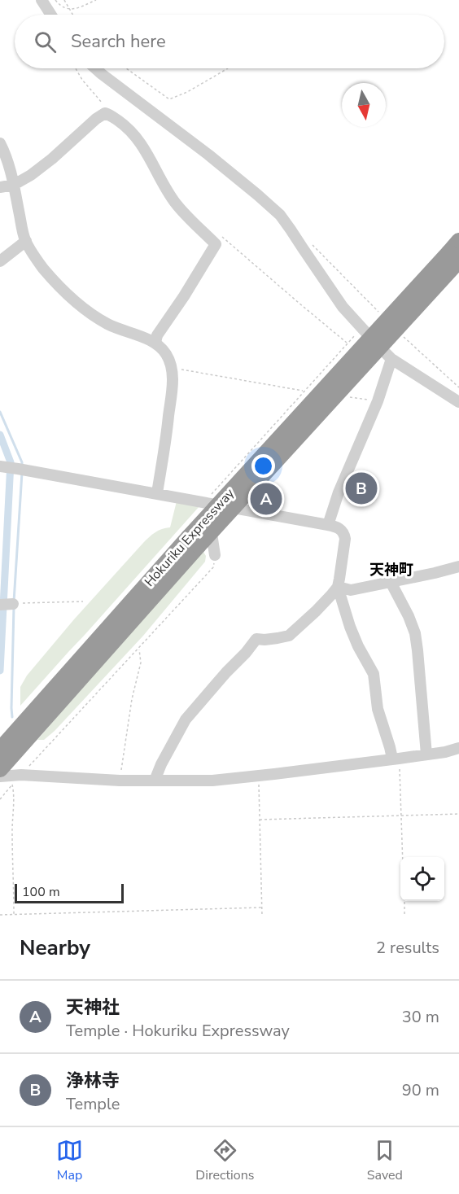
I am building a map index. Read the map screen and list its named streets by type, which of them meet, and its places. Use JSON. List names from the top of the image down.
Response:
{
  "streets": {
    "highway": ["Hokuriku Expressway"]
  },
  "districts": ["天神町"],
  "scale_bar": "100 m",
  "north": "bottom",
  "page": {
    "search": "Search here",
    "pins": ["B", "A"],
    "scale": "100 m",
    "heading": ["Nearby", "2 results"],
    "list": [
      {
        "mark": "A",
        "name": "天神社",
        "note": "Temple · Hokuriku Expressway",
        "value": "30 m"
      },
      {
        "mark": "B",
        "name": "浄林寺",
        "note": "Temple",
        "value": "90 m"
      }
    ],
    "nav": ["Map", "Directions", "Saved"]
  }
}
